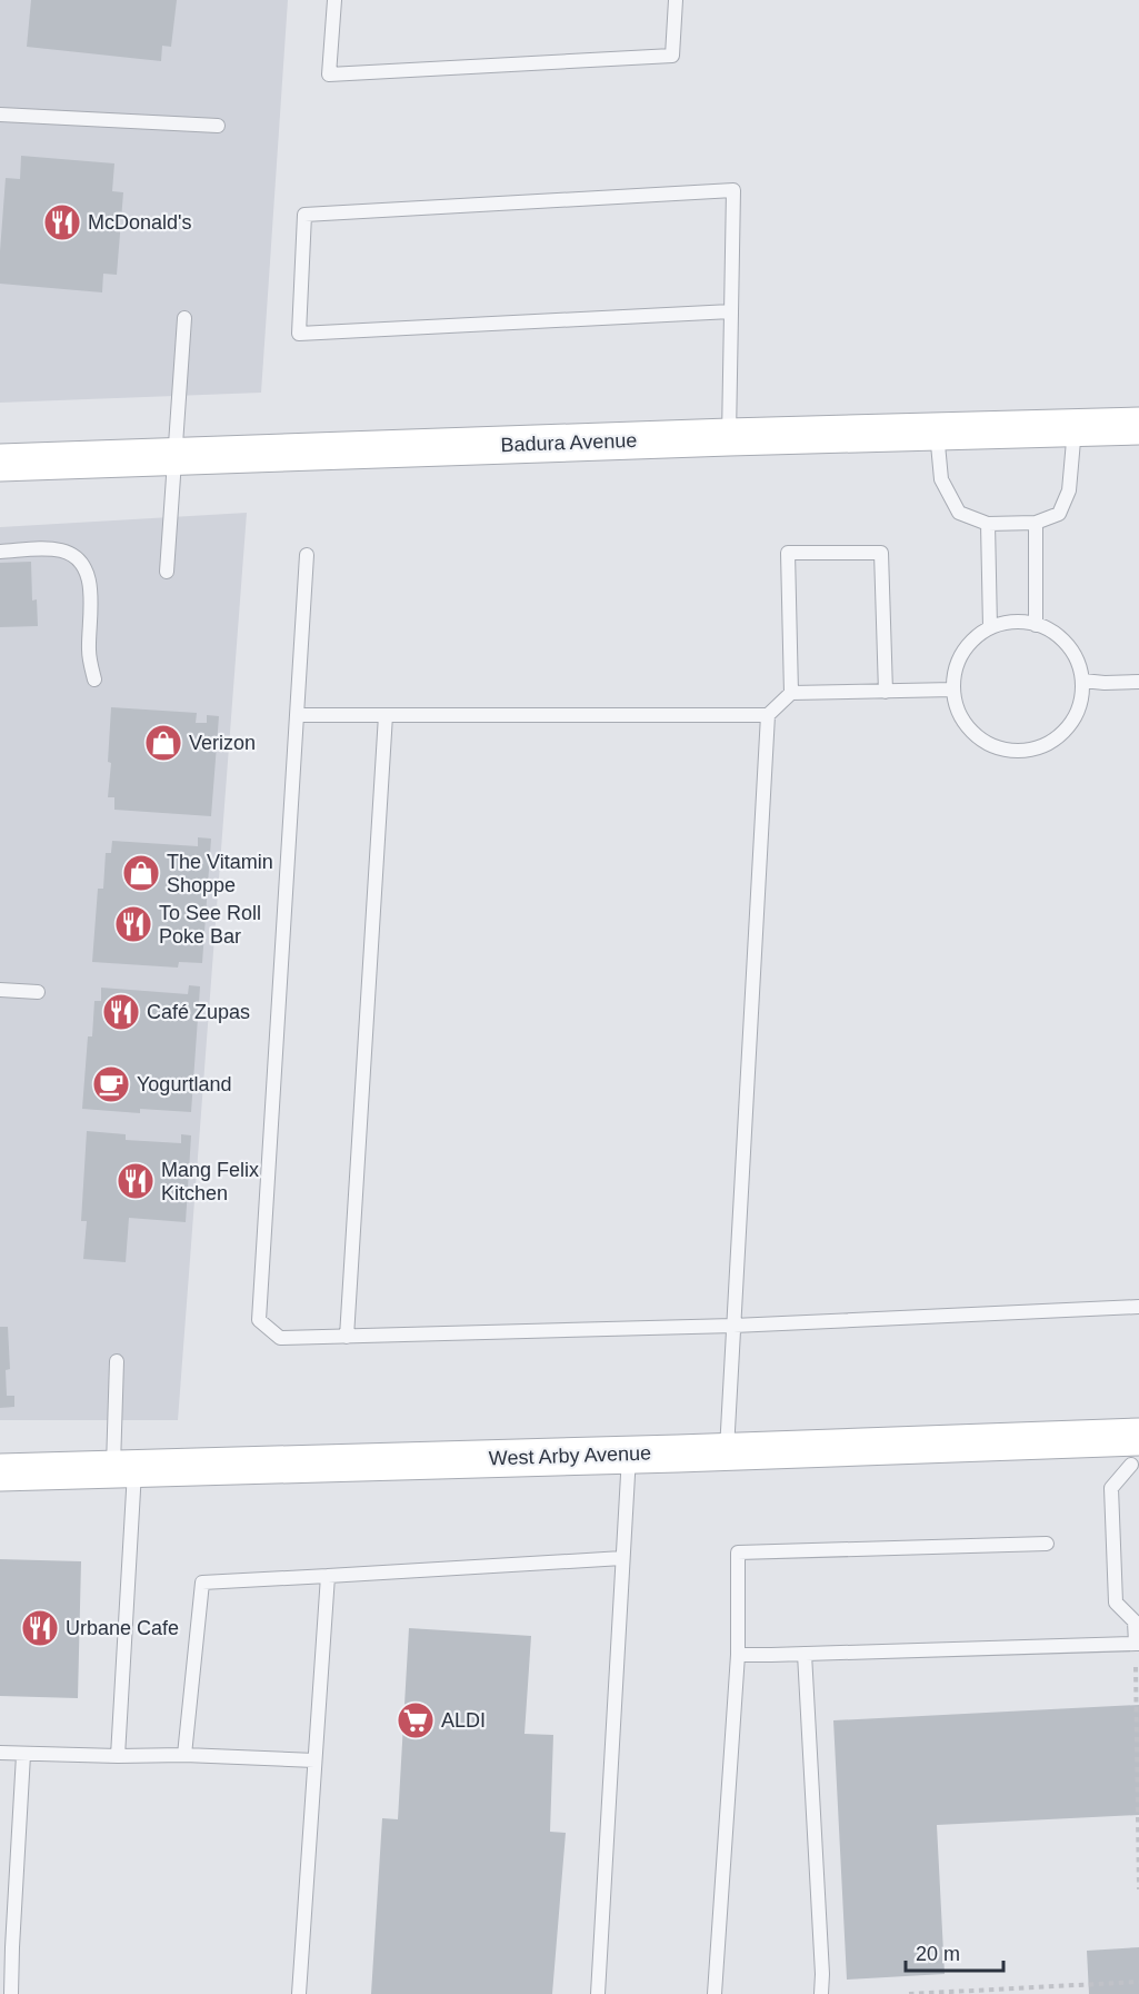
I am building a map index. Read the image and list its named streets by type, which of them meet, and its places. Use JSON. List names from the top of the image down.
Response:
{
  "streets": {
    "main road": ["Badura Avenue", "West Arby Avenue"]
  },
  "places": {
    "restaurant": [
      "McDonald's",
      "To See Roll Poke Bar",
      "Café Zupas",
      "Mang Felix Kitchen",
      "Urbane Cafe"
    ],
    "shop": ["Verizon", "The Vitamin Shoppe"],
    "cafe": ["Yogurtland"],
    "supermarket": ["ALDI"]
  },
  "scale_bar": "20 m"
}
